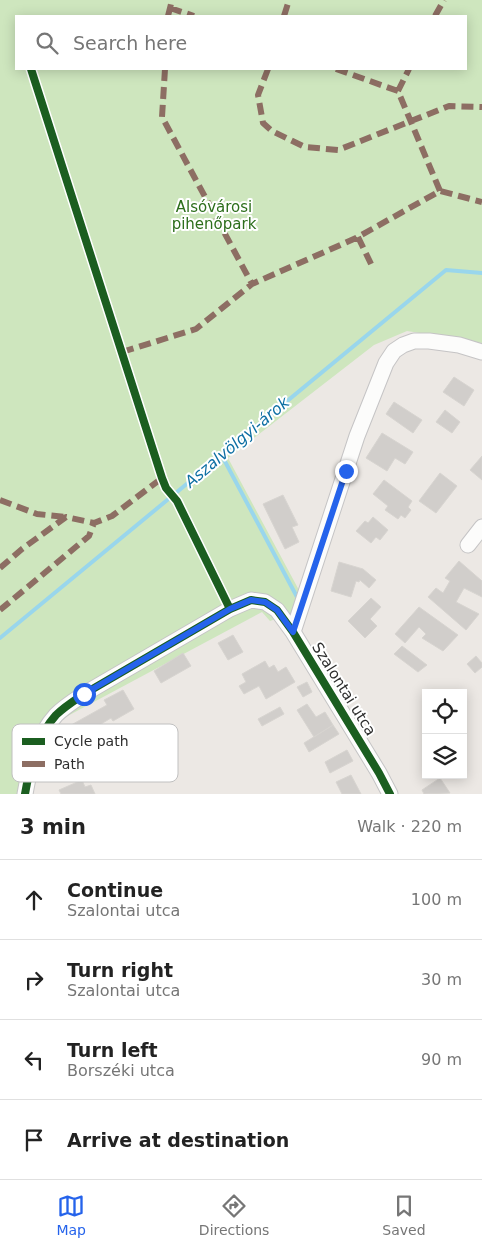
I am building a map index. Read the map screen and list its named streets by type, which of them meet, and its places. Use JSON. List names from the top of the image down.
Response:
{
  "streets": {
    "street": ["Szalontai utca"]
  },
  "water": ["Aszalvölgyi-árok"],
  "parks": ["Alsóvárosi pihenőpark"],
  "legend": ["Cycle path", "Path"],
  "page": {
    "search": "Search here",
    "heading": ["3 min", "Walk · 220 m"],
    "list": [
      ["Continue", "Szalontai utca", "100 m"],
      ["Turn right", "Szalontai utca", "30 m"],
      ["Turn left", "Borszéki utca", "90 m"],
      "Arrive at destination"
    ],
    "nav": ["Map", "Directions", "Saved"]
  }
}
